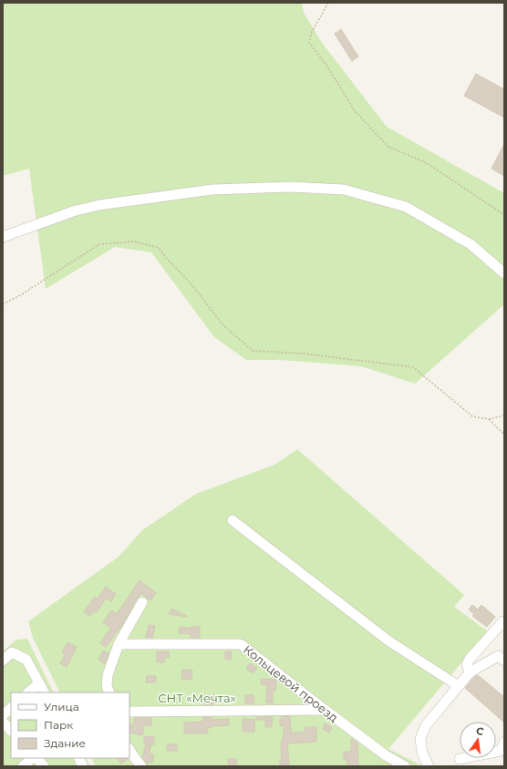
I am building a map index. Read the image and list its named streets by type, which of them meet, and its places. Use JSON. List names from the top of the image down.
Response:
{
  "streets": {
    "street": ["Кольцевой проезд"]
  },
  "parks": ["СНТ «Мечта»"],
  "legend": ["Улица", "Парк", "Здание"],
  "north": "top"
}
